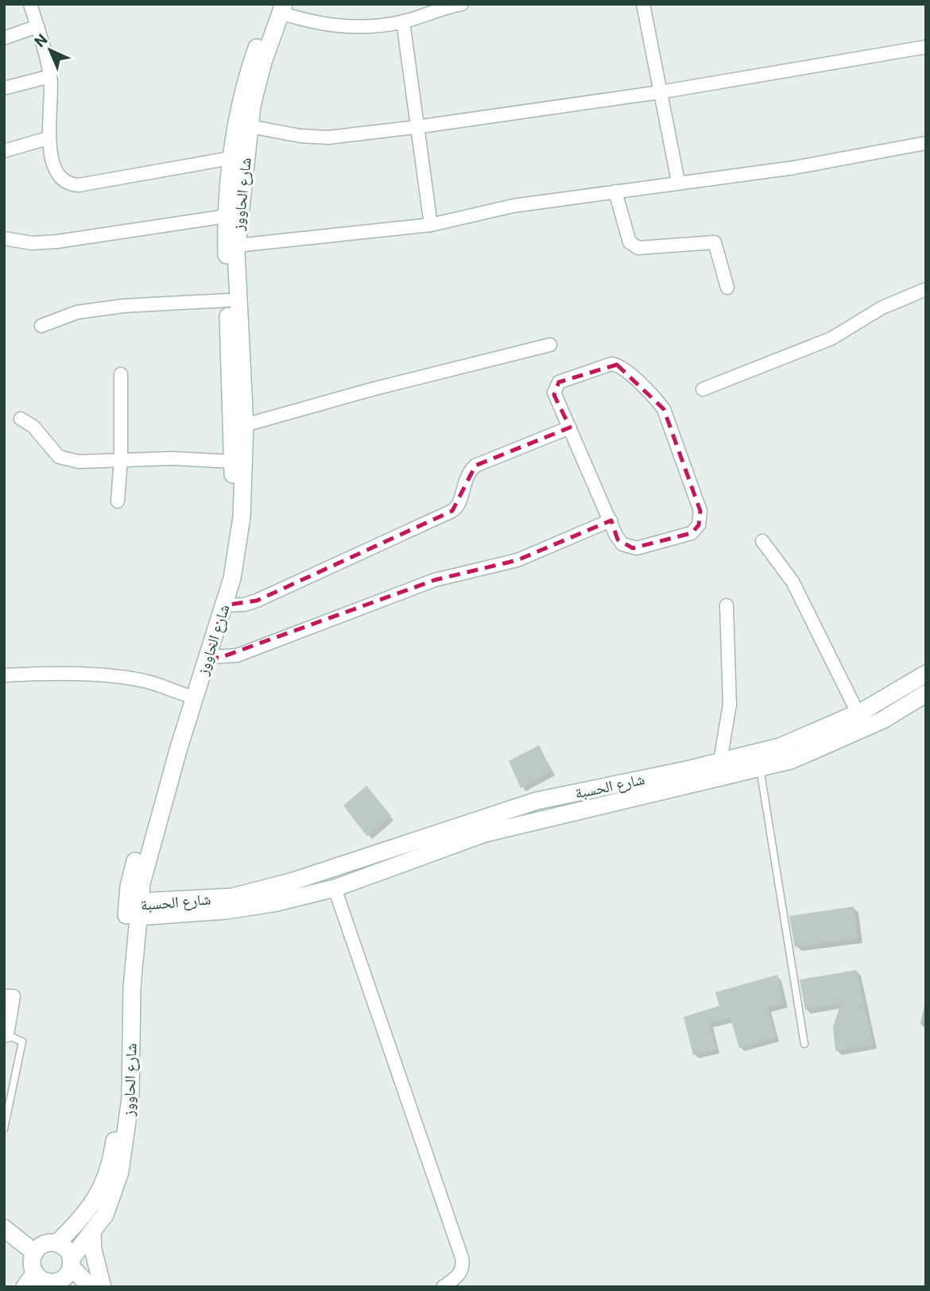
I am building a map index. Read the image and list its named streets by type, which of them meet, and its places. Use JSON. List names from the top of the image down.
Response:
{
  "streets": {
    "main road": ["شارع الحاووز", "شارع الحسبة"]
  },
  "crossings": [
    ["شارع الحاووز", "شارع الحسبة"]
  ],
  "north": "top left"
}
